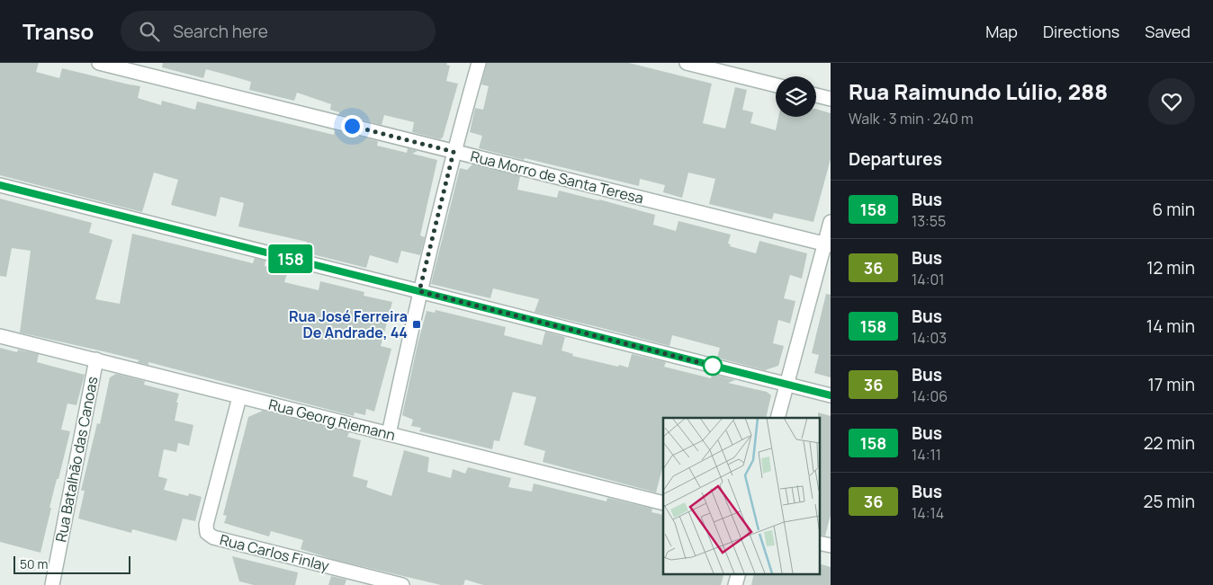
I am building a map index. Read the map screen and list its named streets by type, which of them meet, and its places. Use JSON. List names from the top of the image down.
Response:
{
  "streets": {
    "street": [
      "Rua Morro de Santa Teresa",
      "Rua Georg Riemann",
      "Rua Batalhão das Canoas",
      "Rua Carlos Finlay"
    ]
  },
  "crossings": [
    ["Rua Georg Riemann", "Rua Batalhão das Canoas"],
    ["Rua Georg Riemann", "Rua Carlos Finlay"]
  ],
  "places": {
    "transit": ["Rua José Ferreira De Andrade, 44"]
  },
  "lines": ["bus line 158"],
  "scale_bar": "50 m",
  "page": {
    "header": "Transo",
    "search": "Search here",
    "nav": ["Map", "Directions", "Saved"],
    "on_map": "158",
    "heading": [
      ["Rua Raimundo Lúlio, 288", "Walk · 3 min · 240 m"],
      "Departures"
    ],
    "list": [
      {
        "mark": "158",
        "name": "Bus",
        "note": "13:55",
        "value": "6 min"
      },
      {
        "mark": "36",
        "name": "Bus",
        "note": "14:01",
        "value": "12 min"
      },
      {
        "mark": "158",
        "name": "Bus",
        "note": "14:03",
        "value": "14 min"
      },
      {
        "mark": "36",
        "name": "Bus",
        "note": "14:06",
        "value": "17 min"
      },
      {
        "mark": "158",
        "name": "Bus",
        "note": "14:11",
        "value": "22 min"
      },
      {
        "mark": "36",
        "name": "Bus",
        "note": "14:14",
        "value": "25 min"
      }
    ],
    "scale": "50 m"
  }
}
